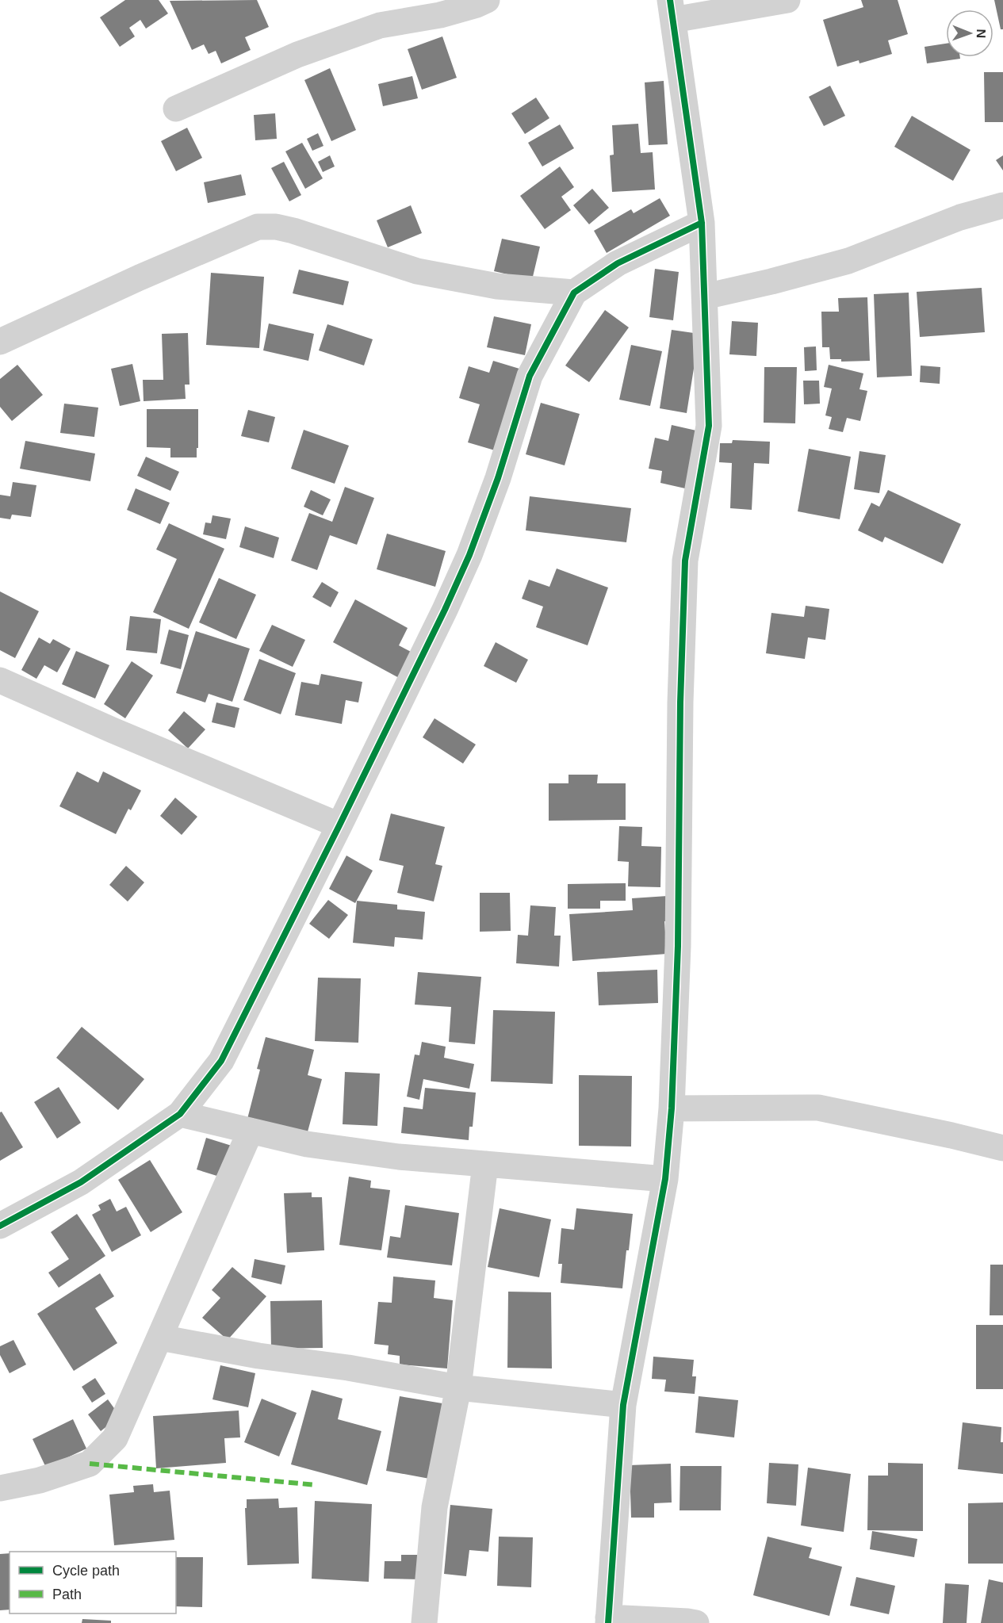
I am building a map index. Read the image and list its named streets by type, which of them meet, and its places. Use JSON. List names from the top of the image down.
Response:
{
  "legend": ["Cycle path", "Path"],
  "north": "right"
}
